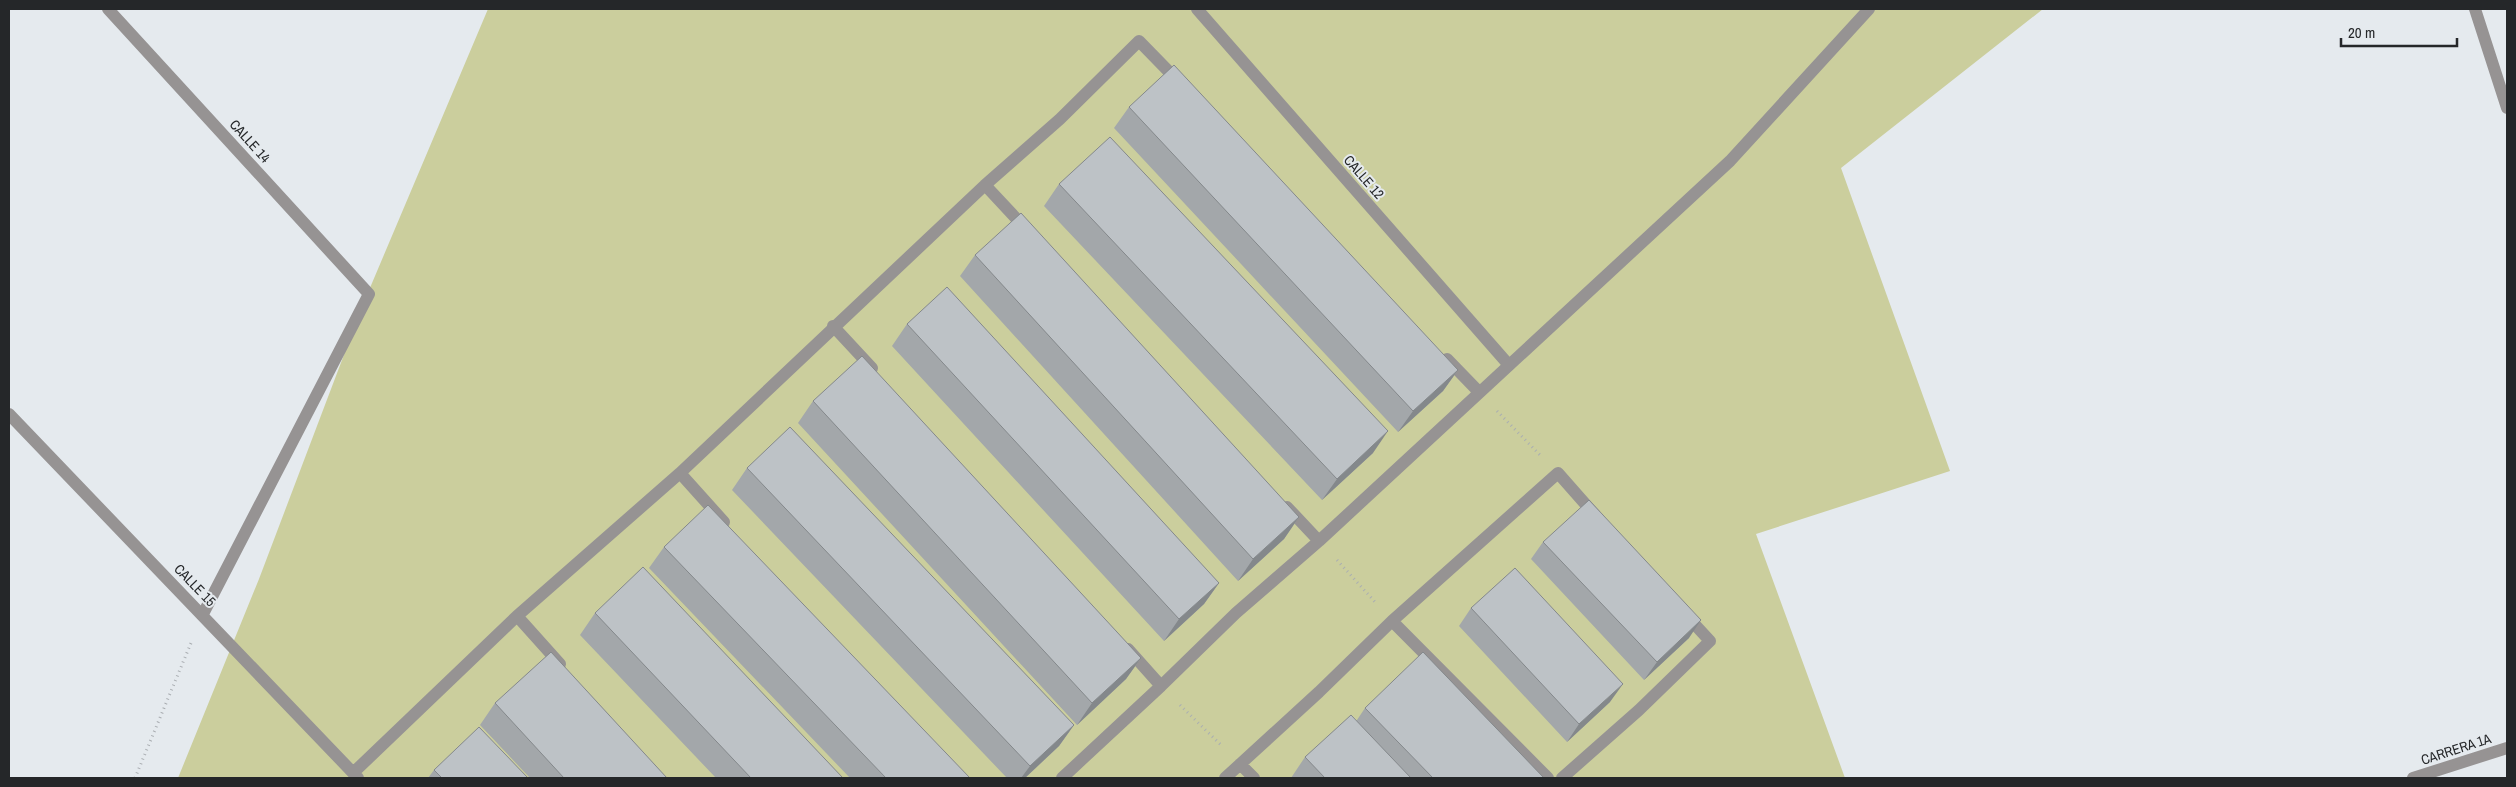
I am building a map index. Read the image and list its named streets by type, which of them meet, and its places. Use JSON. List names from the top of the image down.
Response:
{
  "streets": {
    "street": [
      "CALLE 14",
      "CALLE 12",
      "CALLE 15",
      "CARRERA 1A"
    ]
  },
  "crossings": [
    ["CALLE 14", "CALLE 15"]
  ],
  "scale_bar": "20 m"
}
